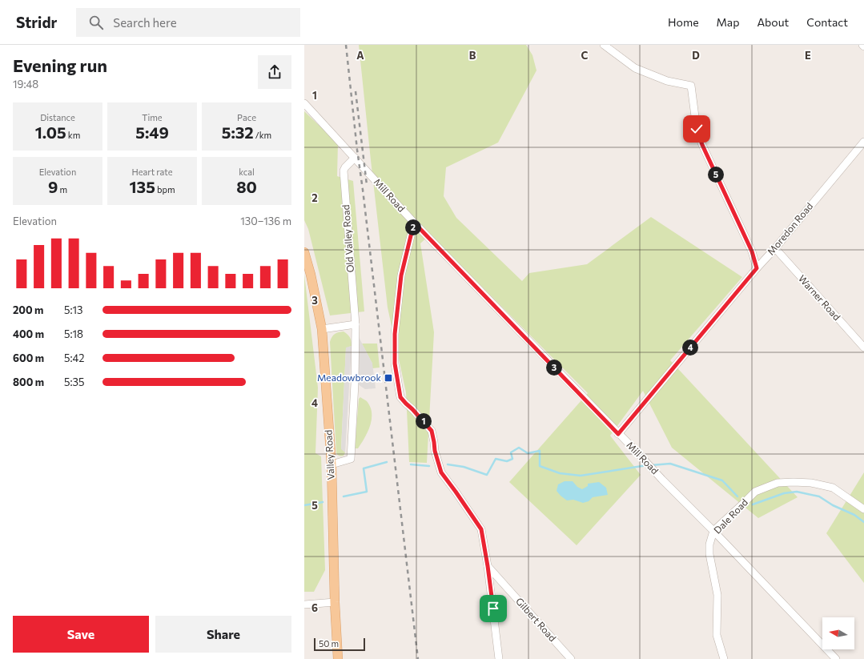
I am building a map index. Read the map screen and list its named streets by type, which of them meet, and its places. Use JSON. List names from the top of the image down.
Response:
{
  "streets": {
    "main road": ["Valley Road"],
    "street": [
      "Mill Road",
      "Moredon Road",
      "Old Valley Road",
      "Warner Road",
      "Dale Road",
      "Gilbert Road"
    ]
  },
  "crossings": [
    ["Mill Road", "Moredon Road"],
    ["Mill Road", "Old Valley Road"],
    ["Mill Road", "Dale Road"],
    ["Moredon Road", "Warner Road"],
    ["Old Valley Road", "Valley Road"]
  ],
  "places": {
    "transit": ["Meadowbrook"]
  },
  "scale_bar": "50 m",
  "north": "left",
  "page": {
    "header": "Stridr",
    "search": "Search here",
    "nav": [
      "Home",
      "Map",
      "About",
      "Contact"
    ],
    "heading": ["Evening run", "19:48"],
    "stats": [
      ["Distance", "1.05 km"],
      ["Time", "5:49"],
      ["Pace", "5:32 /km"],
      ["Elevation", "9 m"],
      ["Heart rate", "135 bpm"],
      ["kcal", "80"]
    ],
    "pins": [
      "5",
      "2",
      "4",
      "3",
      "1"
    ],
    "chart": ["Elevation", "130–136 m"],
    "list": [
      {
        "name": "200 m",
        "note": "5:13"
      },
      {
        "name": "400 m",
        "note": "5:18"
      },
      {
        "name": "600 m",
        "note": "5:42"
      },
      {
        "name": "800 m",
        "note": "5:35"
      }
    ],
    "buttons": ["Save", "Share"],
    "scale": "50 m"
  },
  "grid": {
    "columns": [
      "A",
      "B",
      "C",
      "D",
      "E"
    ],
    "rows": [
      "1",
      "2",
      "3",
      "4",
      "5",
      "6"
    ]
  }
}
